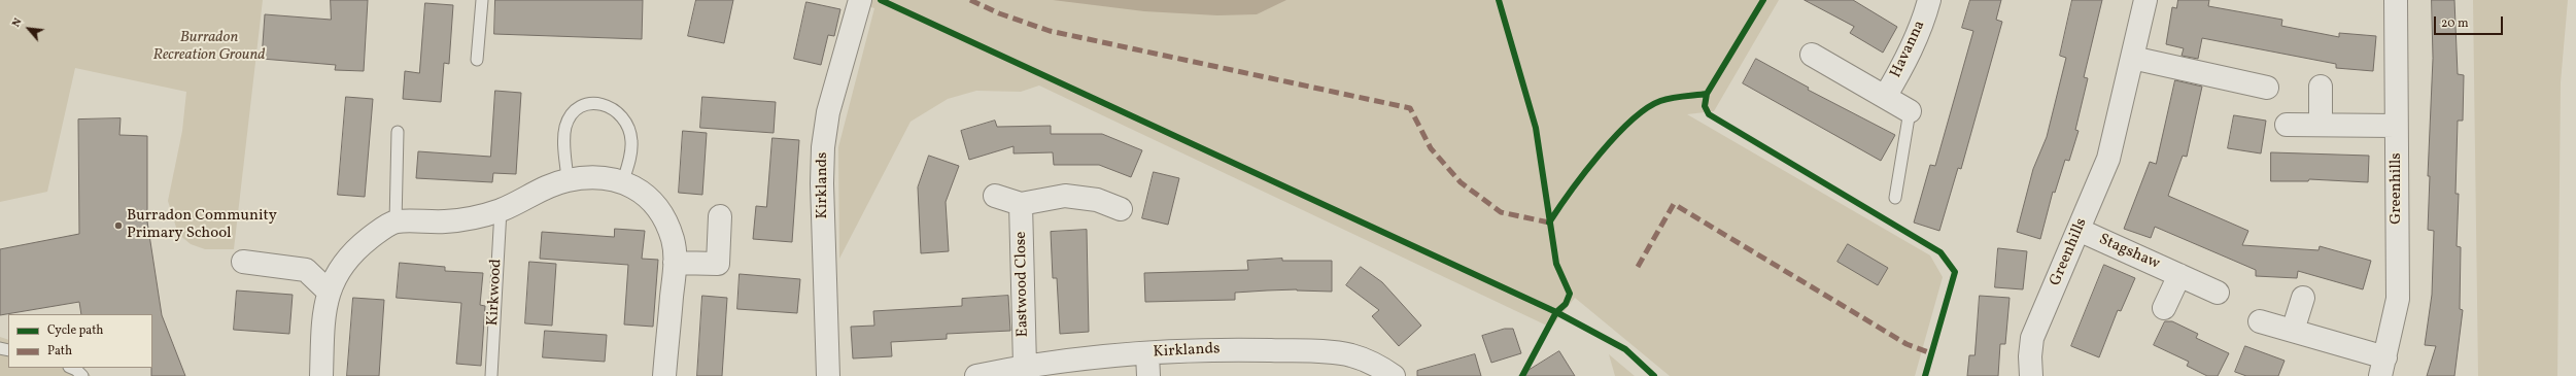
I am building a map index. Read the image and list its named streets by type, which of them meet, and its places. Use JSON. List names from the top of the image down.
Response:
{
  "streets": {
    "street": [
      "Havanna",
      "Kirklands",
      "Greenhills",
      "Stagshaw",
      "Eastwood Close"
    ],
    "lane": ["Kirkwood"]
  },
  "crossings": [
    ["Kirklands", "Eastwood Close"],
    ["Greenhills", "Stagshaw"]
  ],
  "parks": ["Burradon Recreation Ground"],
  "places": ["Burradon Community Primary School"],
  "legend": ["Cycle path", "Path"],
  "scale_bar": "20 m",
  "north": "top left"
}
